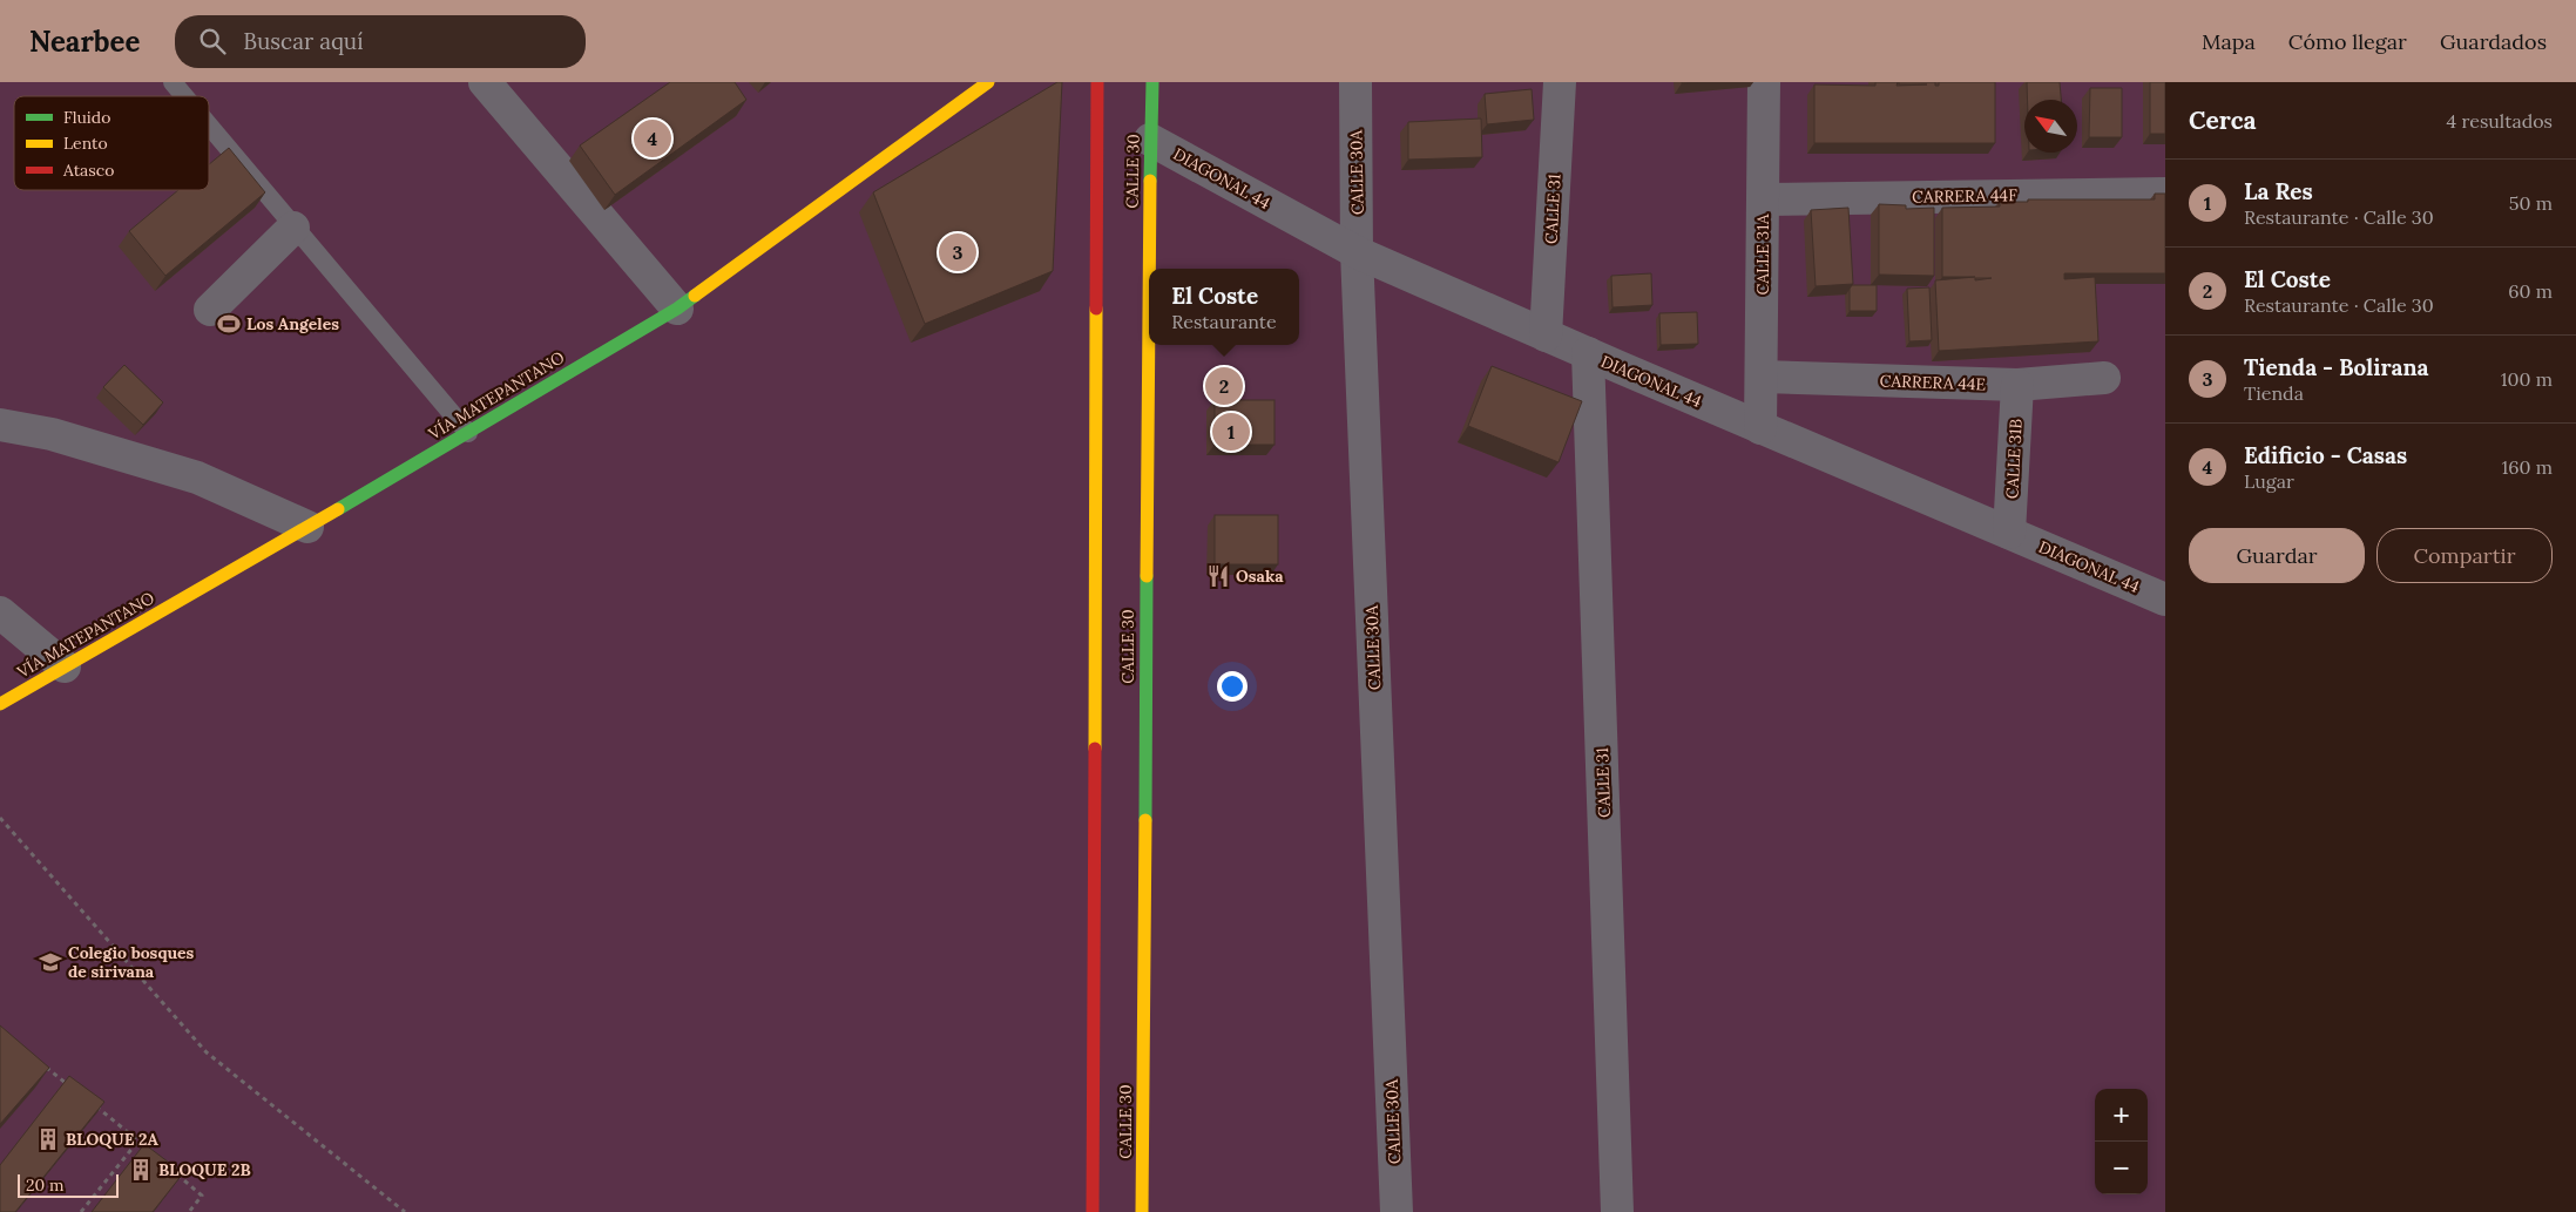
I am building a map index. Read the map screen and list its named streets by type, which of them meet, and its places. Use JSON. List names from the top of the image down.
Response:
{
  "streets": {
    "main road": ["CALLE 30", "VÍA MATEPANTANO"],
    "street": [
      "CALLE 30A",
      "DIAGONAL 44",
      "CARRERA 44F",
      "CALLE 31",
      "CALLE 31A",
      "CARRERA 44E",
      "CALLE 31B"
    ]
  },
  "crossings": [
    ["CALLE 30", "DIAGONAL 44"],
    ["CALLE 30A", "DIAGONAL 44"],
    ["DIAGONAL 44", "CALLE 31"],
    ["DIAGONAL 44", "CALLE 31A"],
    ["DIAGONAL 44", "CALLE 31B"],
    ["CARRERA 44F", "CALLE 31A"],
    ["CALLE 31A", "CARRERA 44E"],
    ["CARRERA 44E", "CALLE 31B"]
  ],
  "places": {
    "sports": ["Los Angeles"],
    "restaurant": ["Osaka"],
    "school or university": ["Colegio bosques de sirivana"],
    "building": ["BLOQUE 2A", "BLOQUE 2B"]
  },
  "legend": ["Fluido", "Lento", "Atasco"],
  "scale_bar": "20 m",
  "north": "top left",
  "page": {
    "header": "Nearbee",
    "search": "Buscar aquí",
    "nav": ["Mapa", "Cómo llegar", "Guardados"],
    "heading": ["Cerca", "4 resultados"],
    "pins": [
      "4",
      "3",
      "2",
      "1"
    ],
    "list": [
      {
        "mark": "1",
        "name": "La Res",
        "note": "Restaurante · Calle 30",
        "value": "50 m"
      },
      {
        "mark": "2",
        "name": "El Coste",
        "note": "Restaurante · Calle 30",
        "value": "60 m"
      },
      {
        "mark": "3",
        "name": "Tienda - Bolirana",
        "note": "Tienda",
        "value": "100 m"
      },
      {
        "mark": "4",
        "name": "Edificio - Casas",
        "note": "Lugar",
        "value": "160 m"
      }
    ],
    "popup": ["El Coste", "Restaurante"],
    "buttons": ["Guardar", "Compartir"],
    "map_buttons": ["+", "−"],
    "scale": "20 m"
  }
}
